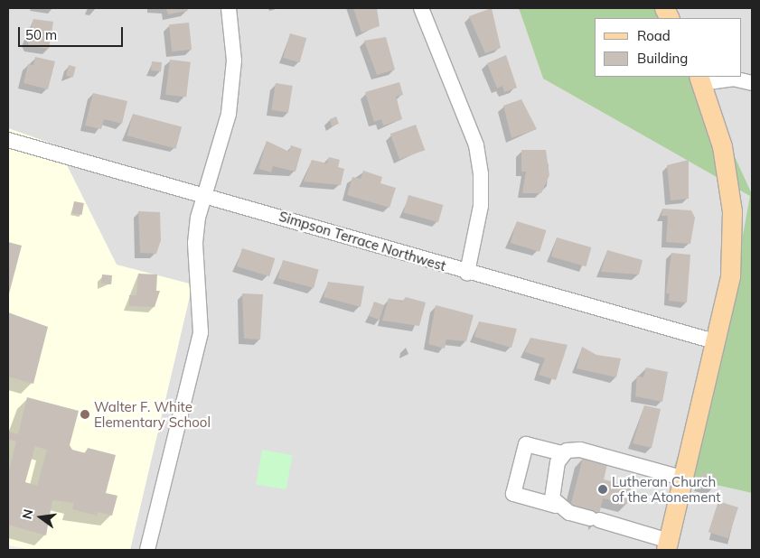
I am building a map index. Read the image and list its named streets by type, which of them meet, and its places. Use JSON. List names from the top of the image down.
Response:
{
  "streets": {
    "street": ["Simpson Terrace Northwest"]
  },
  "places": ["Walter F. White Elementary School", "Lutheran Church of the Atonement"],
  "legend": ["Road", "Building"],
  "scale_bar": "50 m",
  "north": "left"
}
